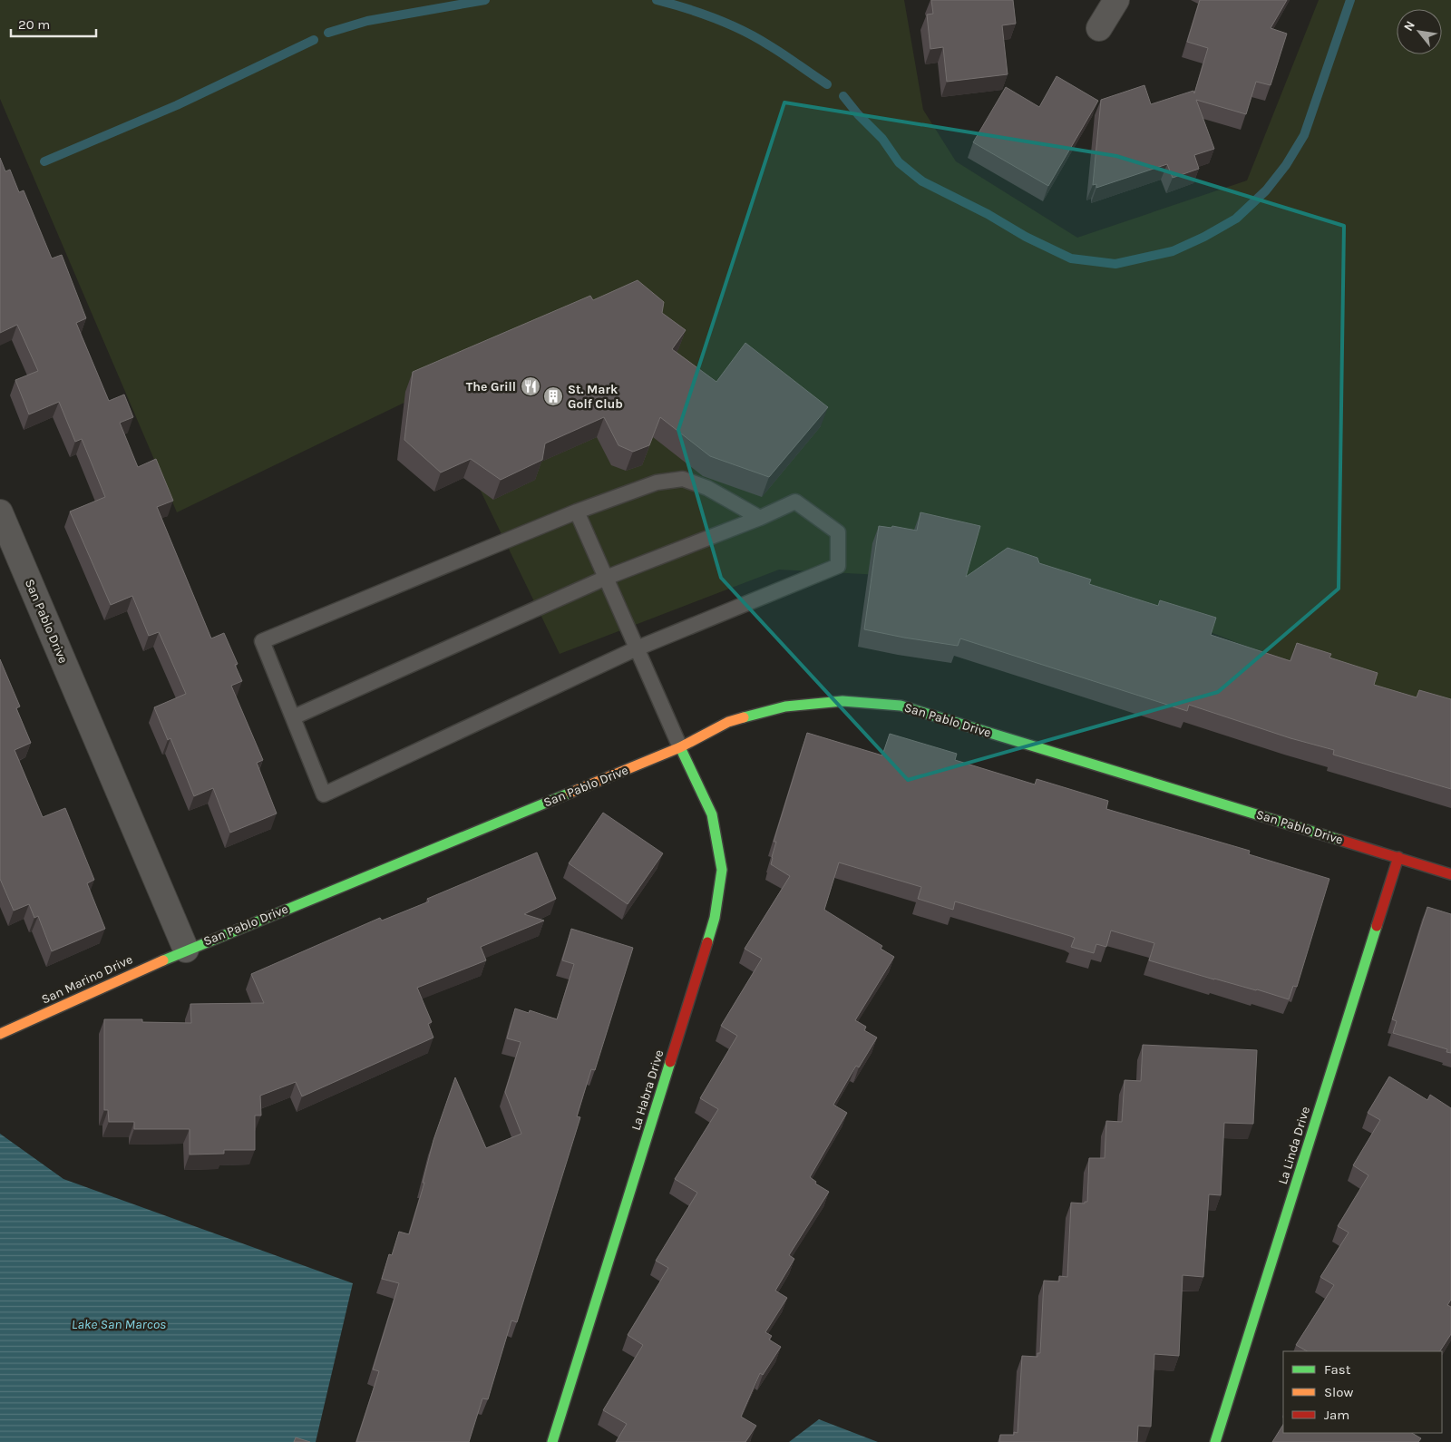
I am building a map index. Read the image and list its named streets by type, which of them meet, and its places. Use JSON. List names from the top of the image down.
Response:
{
  "streets": {
    "street": [
      "San Pablo Drive",
      "San Marino Drive",
      "La Habra Drive",
      "La Linda Drive"
    ]
  },
  "crossings": [
    ["San Pablo Drive", "San Marino Drive"],
    ["San Pablo Drive", "La Habra Drive"],
    ["San Pablo Drive", "La Linda Drive"]
  ],
  "water": ["Lake San Marcos"],
  "places": {
    "restaurant": ["The Grill"],
    "building": ["St. Mark Golf Club"]
  },
  "legend": ["Fast", "Slow", "Jam"],
  "scale_bar": "20 m",
  "north": "top left"
}
